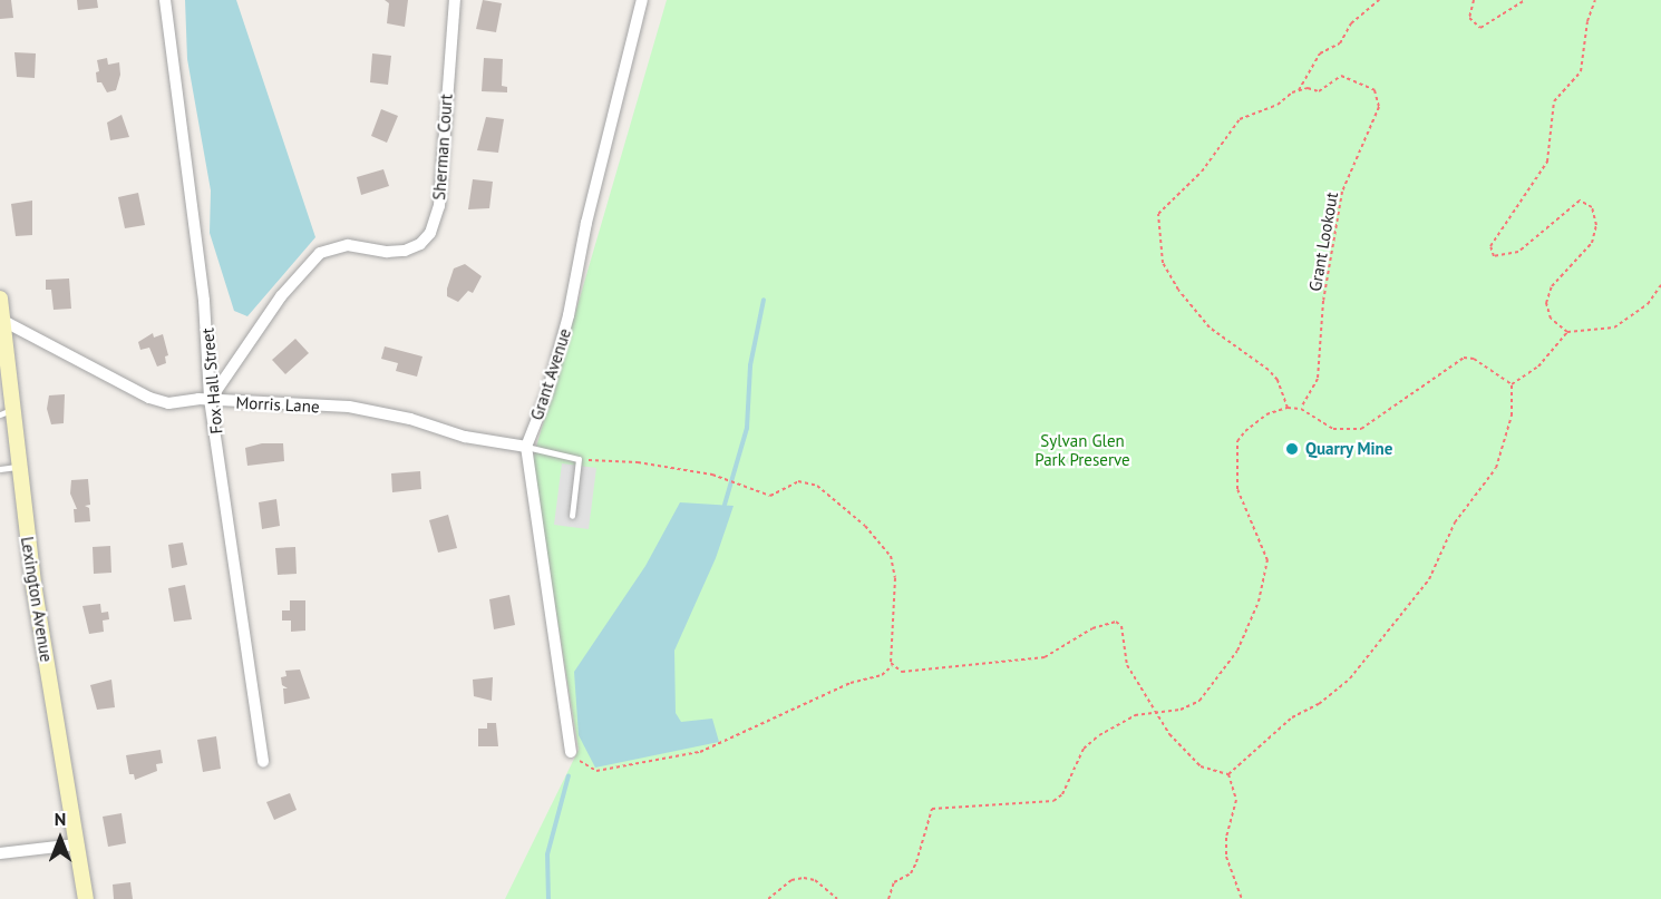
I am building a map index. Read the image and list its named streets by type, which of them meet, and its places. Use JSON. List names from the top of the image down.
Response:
{
  "streets": {
    "street": [
      "Sherman Court",
      "Grant Avenue",
      "Fox Hall Street",
      "Morris Lane",
      "Lexington Avenue"
    ],
    "path": ["Grant Lookout"]
  },
  "crossings": [
    ["Sherman Court", "Fox Hall Street"],
    ["Sherman Court", "Morris Lane"],
    ["Grant Avenue", "Morris Lane"],
    ["Fox Hall Street", "Morris Lane"],
    ["Morris Lane", "Lexington Avenue"]
  ],
  "parks": ["Sylvan Glen Park Preserve"],
  "places": ["Quarry Mine"],
  "north": "top"
}
